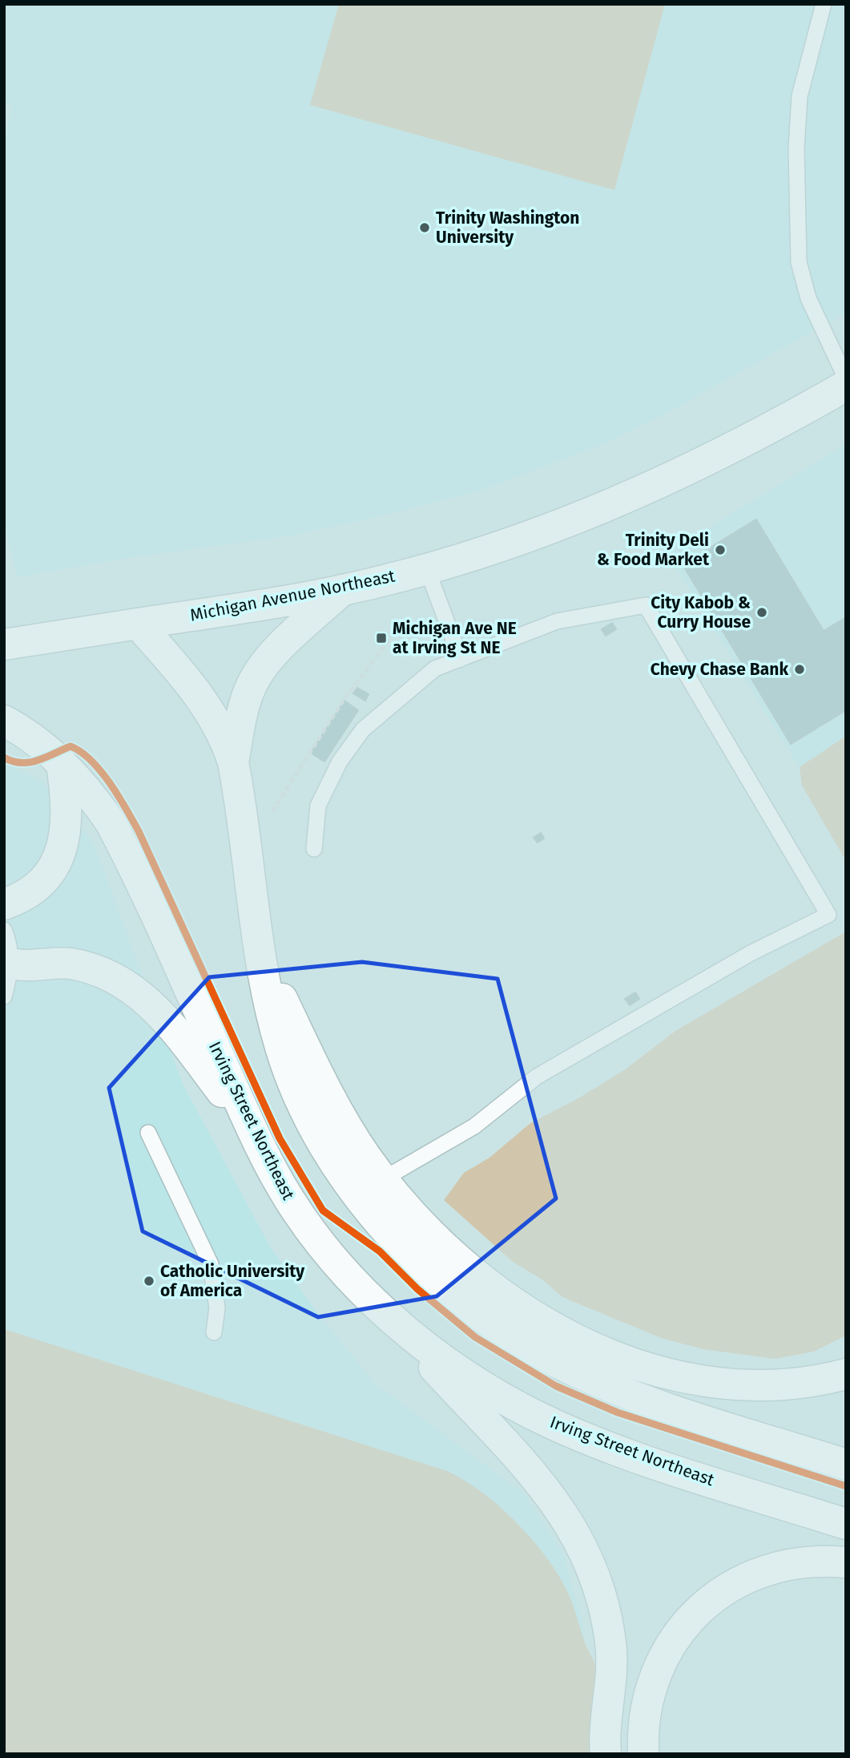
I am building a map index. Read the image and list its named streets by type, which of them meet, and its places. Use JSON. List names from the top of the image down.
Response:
{
  "streets": {
    "main road": ["Michigan Avenue Northeast", "Irving Street Northeast"]
  },
  "places": {
    "other": [
      "Trinity Washington University",
      "Trinity Deli & Food Market",
      "City Kabob & Curry House",
      "Chevy Chase Bank",
      "Catholic University of America"
    ],
    "transit": ["Michigan Ave NE at Irving St NE"]
  }
}
